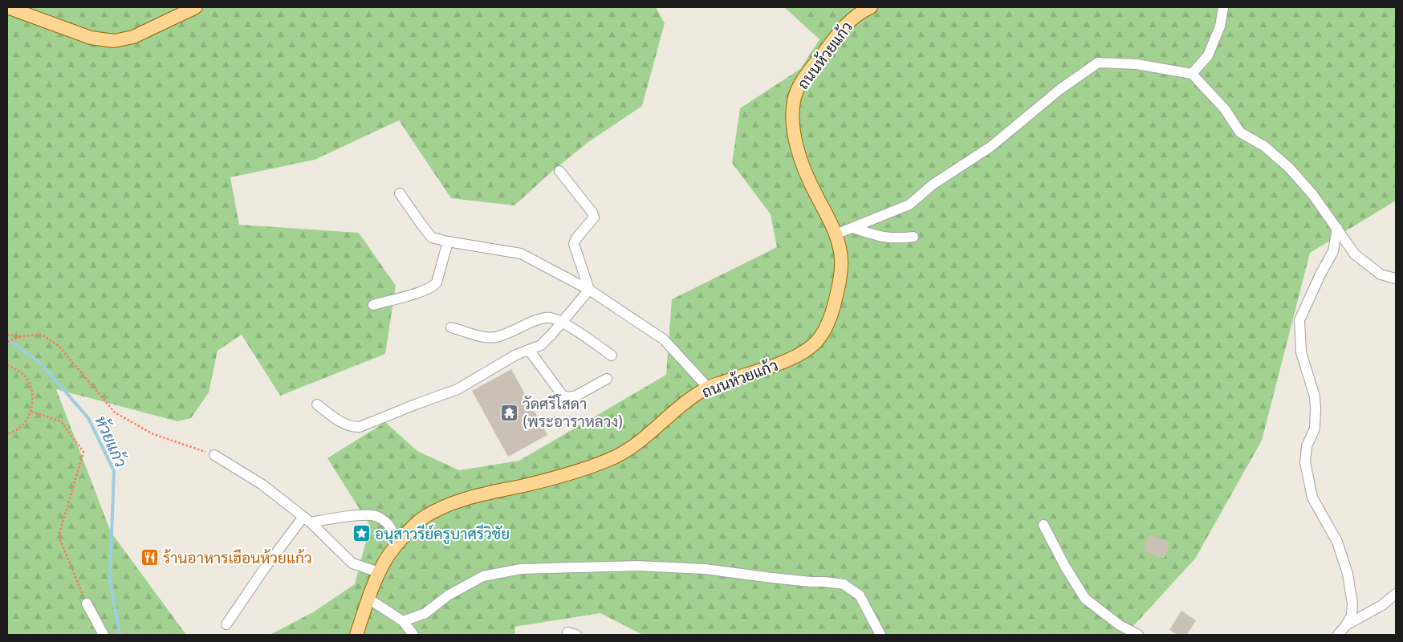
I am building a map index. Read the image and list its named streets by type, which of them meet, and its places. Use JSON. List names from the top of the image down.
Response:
{
  "streets": {
    "main road": ["ถนนห้วยแก้ว"]
  },
  "water": ["ห้วยแก้ว"],
  "places": {
    "temple": ["วัดศรีโสดา (พระอาราหลวง)"],
    "place": ["อนุสาวรีย์ครูบาศรีวิชัย"],
    "restaurant": ["ร้านอาหารเฮือนห้วยแก้ว"]
  }
}
